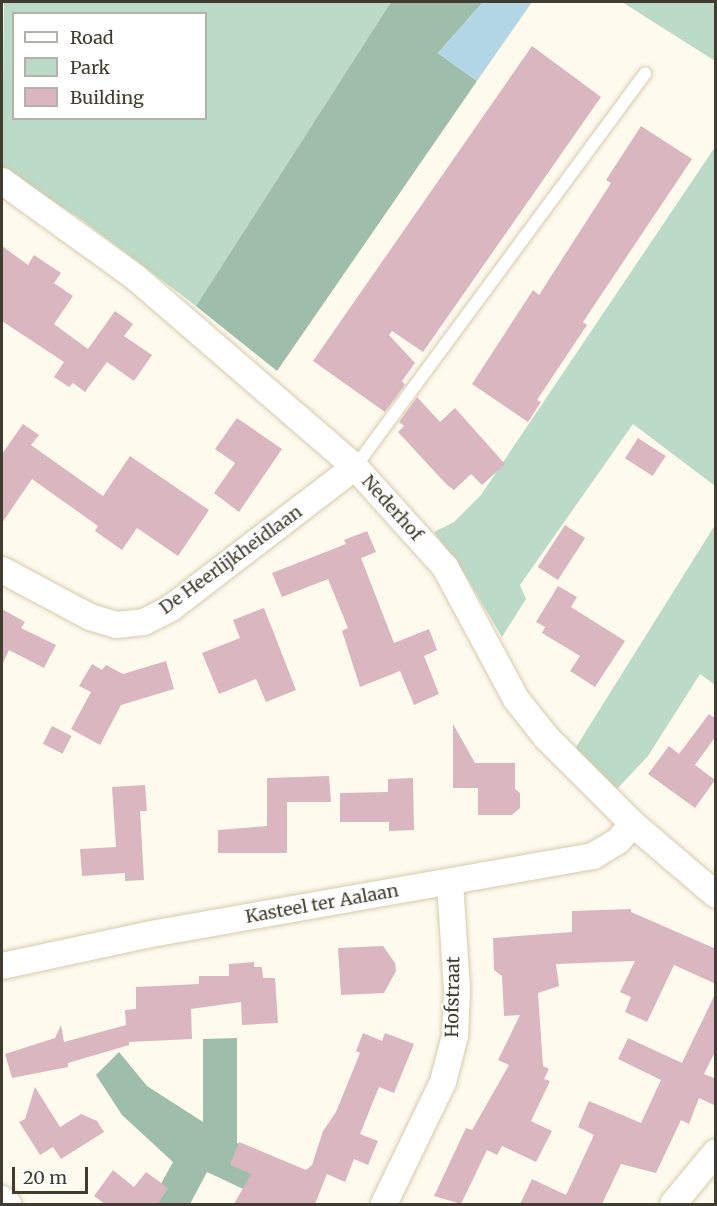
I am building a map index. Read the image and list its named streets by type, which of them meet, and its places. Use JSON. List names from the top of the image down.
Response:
{
  "streets": {
    "street": [
      "Nederhof",
      "De Heerlijkheidlaan",
      "Kasteel ter Aalaan",
      "Hofstraat"
    ]
  },
  "crossings": [
    ["Nederhof", "De Heerlijkheidlaan"],
    ["Nederhof", "Kasteel ter Aalaan"],
    ["Kasteel ter Aalaan", "Hofstraat"]
  ],
  "legend": ["Road", "Park", "Building"],
  "scale_bar": "20 m"
}
